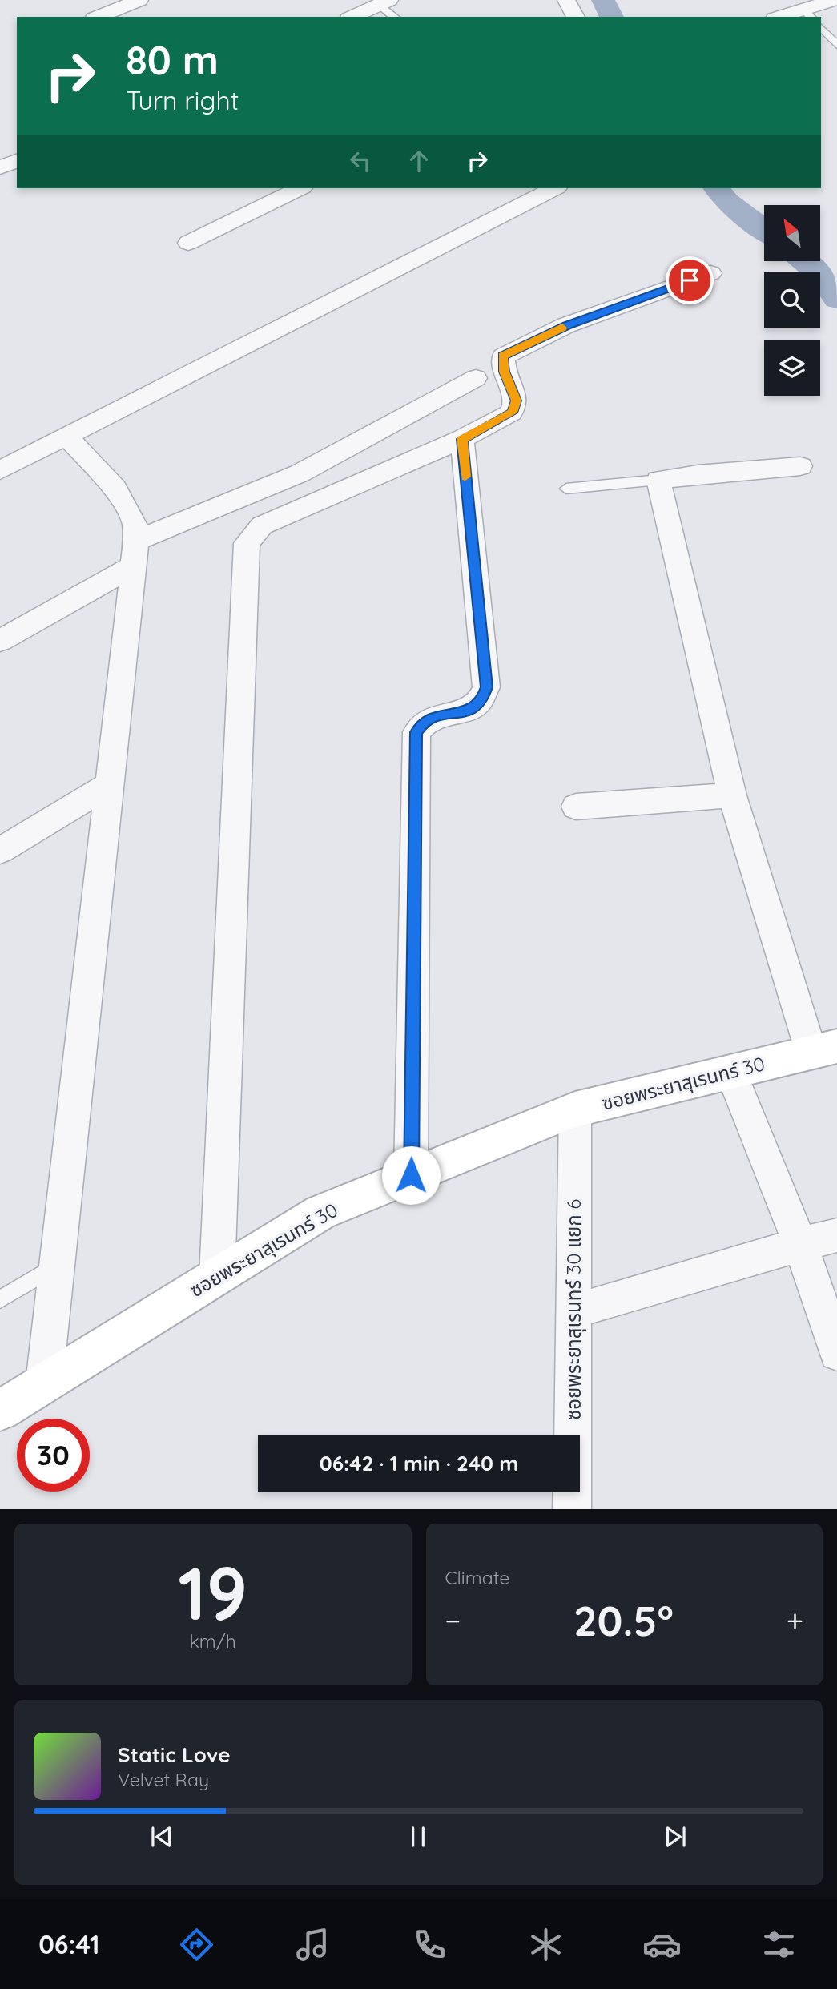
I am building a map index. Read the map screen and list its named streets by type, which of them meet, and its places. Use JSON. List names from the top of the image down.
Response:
{
  "streets": {
    "street": ["ซอยพระยาสุเรนทร์ 30", "ซอยพระยาสุเรนทร์ 30 แยก 6"]
  },
  "crossings": [
    ["ซอยพระยาสุเรนทร์ 30", "ซอยพระยาสุเรนทร์ 30 แยก 6"]
  ],
  "north": "top left",
  "page": {
    "turn": ["80 m", "Turn right"],
    "limit": "30",
    "trip": "06:42 · 1 min · 240 m",
    "tile": [
      ["19", "km/h"],
      "Climate"
    ],
    "heat": ["−", "20.5°", "+"],
    "song": ["Static Love", "Velvet Ray"],
    "tabs": "06:41"
  }
}
